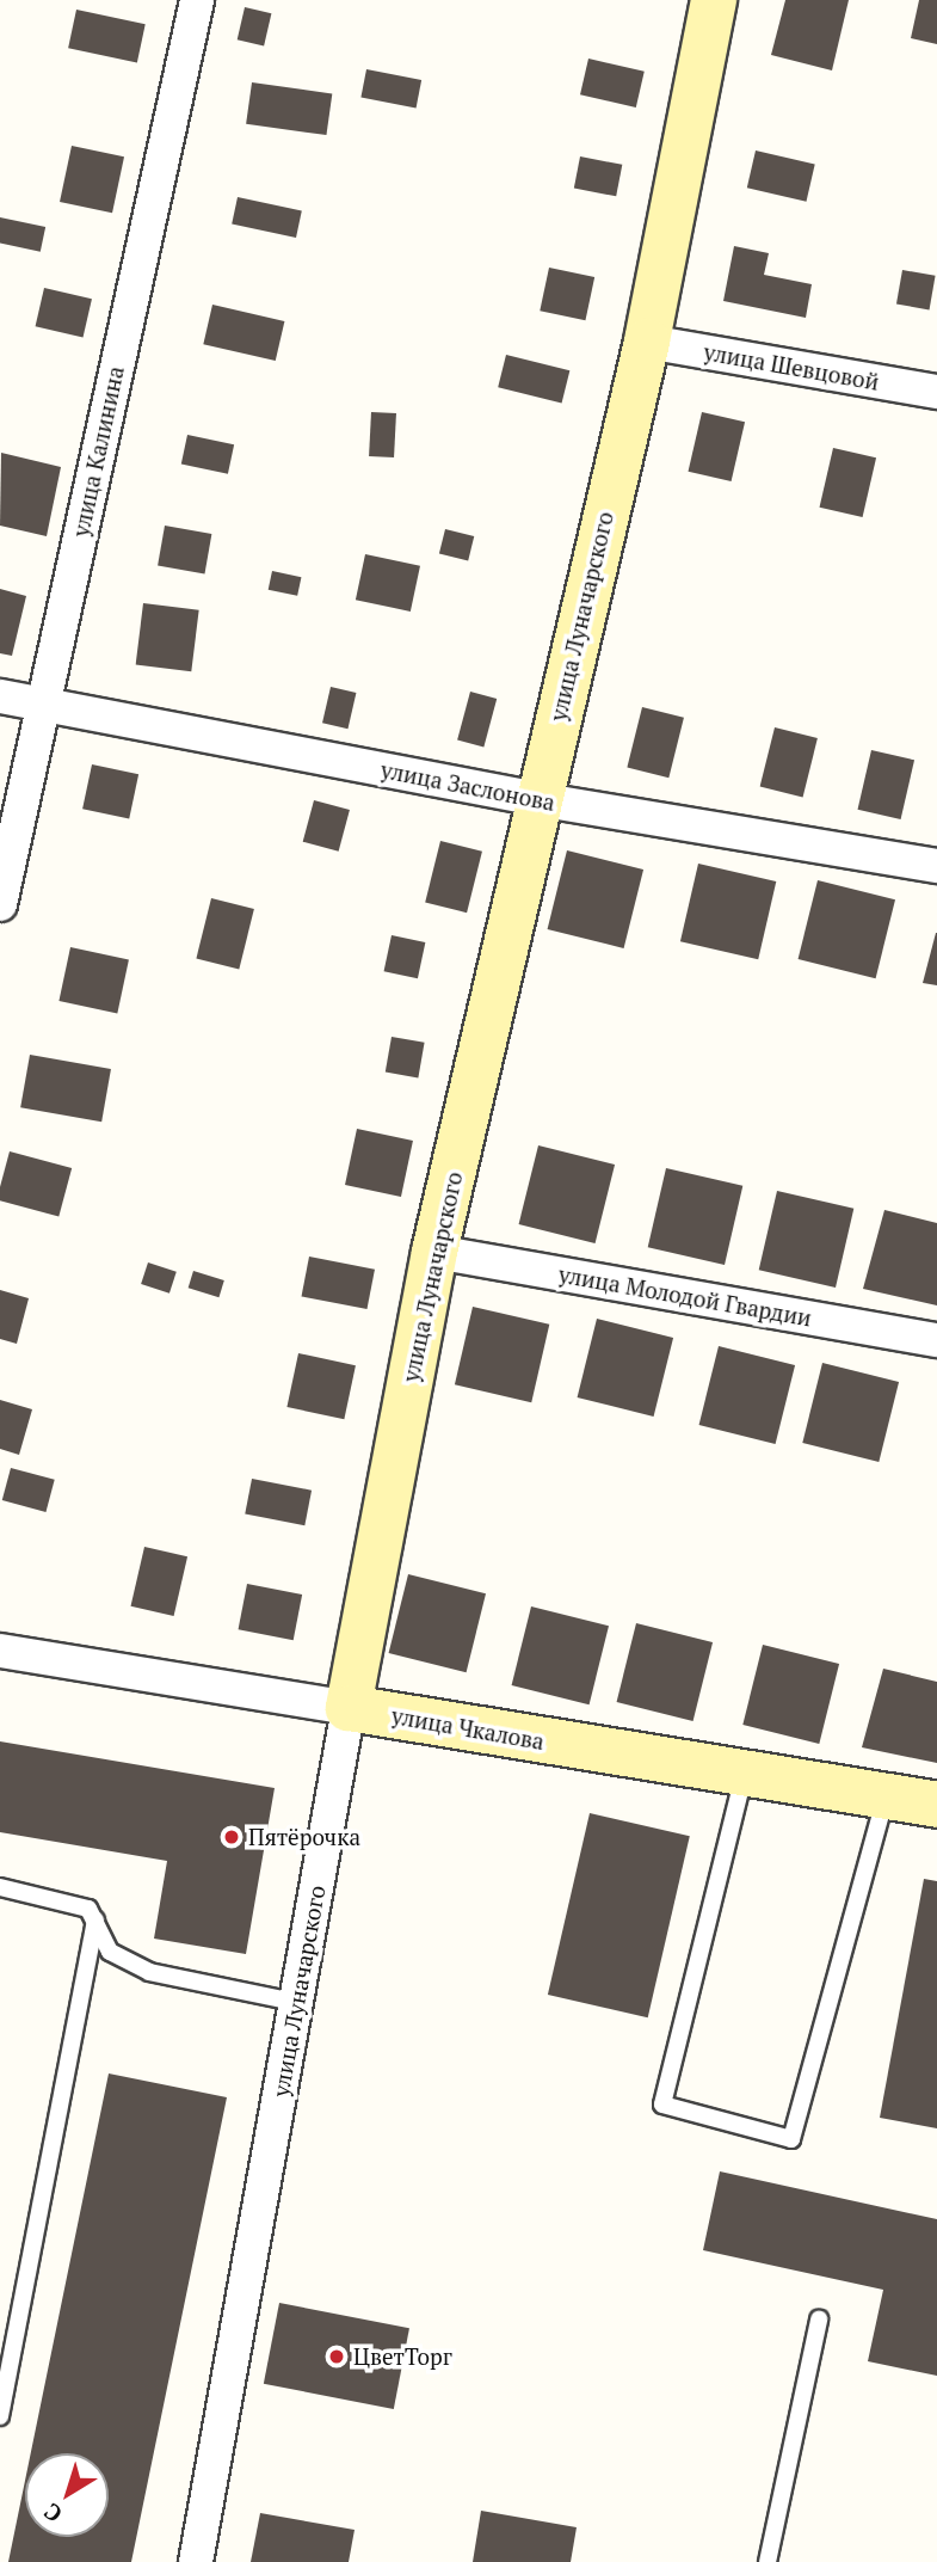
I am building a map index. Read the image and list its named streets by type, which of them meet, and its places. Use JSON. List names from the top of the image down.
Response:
{
  "streets": {
    "main road": ["улица Луначарского", "улица Чкалова"],
    "street": [
      "улица Шевцовой",
      "улица Калинина",
      "улица Заслонова",
      "улица Молодой Гвардии"
    ]
  },
  "crossings": [
    ["улица Шевцовой", "улица Луначарского"],
    ["улица Калинина", "улица Заслонова"],
    ["улица Луначарского", "улица Заслонова"],
    ["улица Луначарского", "улица Молодой Гвардии"],
    ["улица Луначарского", "улица Чкалова"]
  ],
  "places": ["Пятёрочка", "ЦветТорг"],
  "north": "bottom left"
}
